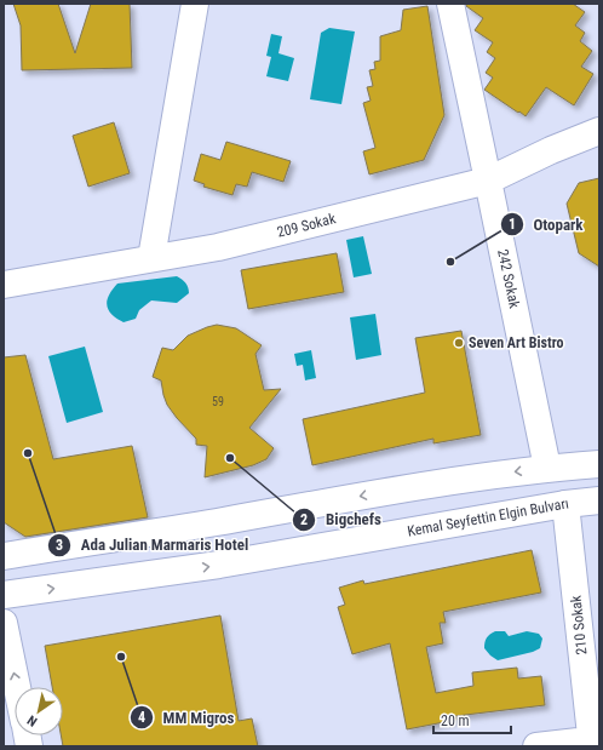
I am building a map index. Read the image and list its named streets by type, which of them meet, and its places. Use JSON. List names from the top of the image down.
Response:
{
  "streets": {
    "street": [
      "209 Sokak",
      "242 Sokak",
      "Kemal Seyfettin Elgin Bulvarı",
      "210 Sokak"
    ]
  },
  "crossings": [
    ["209 Sokak", "242 Sokak"],
    ["Kemal Seyfettin Elgin Bulvarı", "210 Sokak"]
  ],
  "places": [
    "Otopark",
    "Seven Art Bistro",
    "Ada Julian Marmaris Hotel",
    "Bigchefs",
    "MM Migros"
  ],
  "house_numbers": ["59"],
  "scale_bar": "20 m",
  "north": "bottom left"
}
